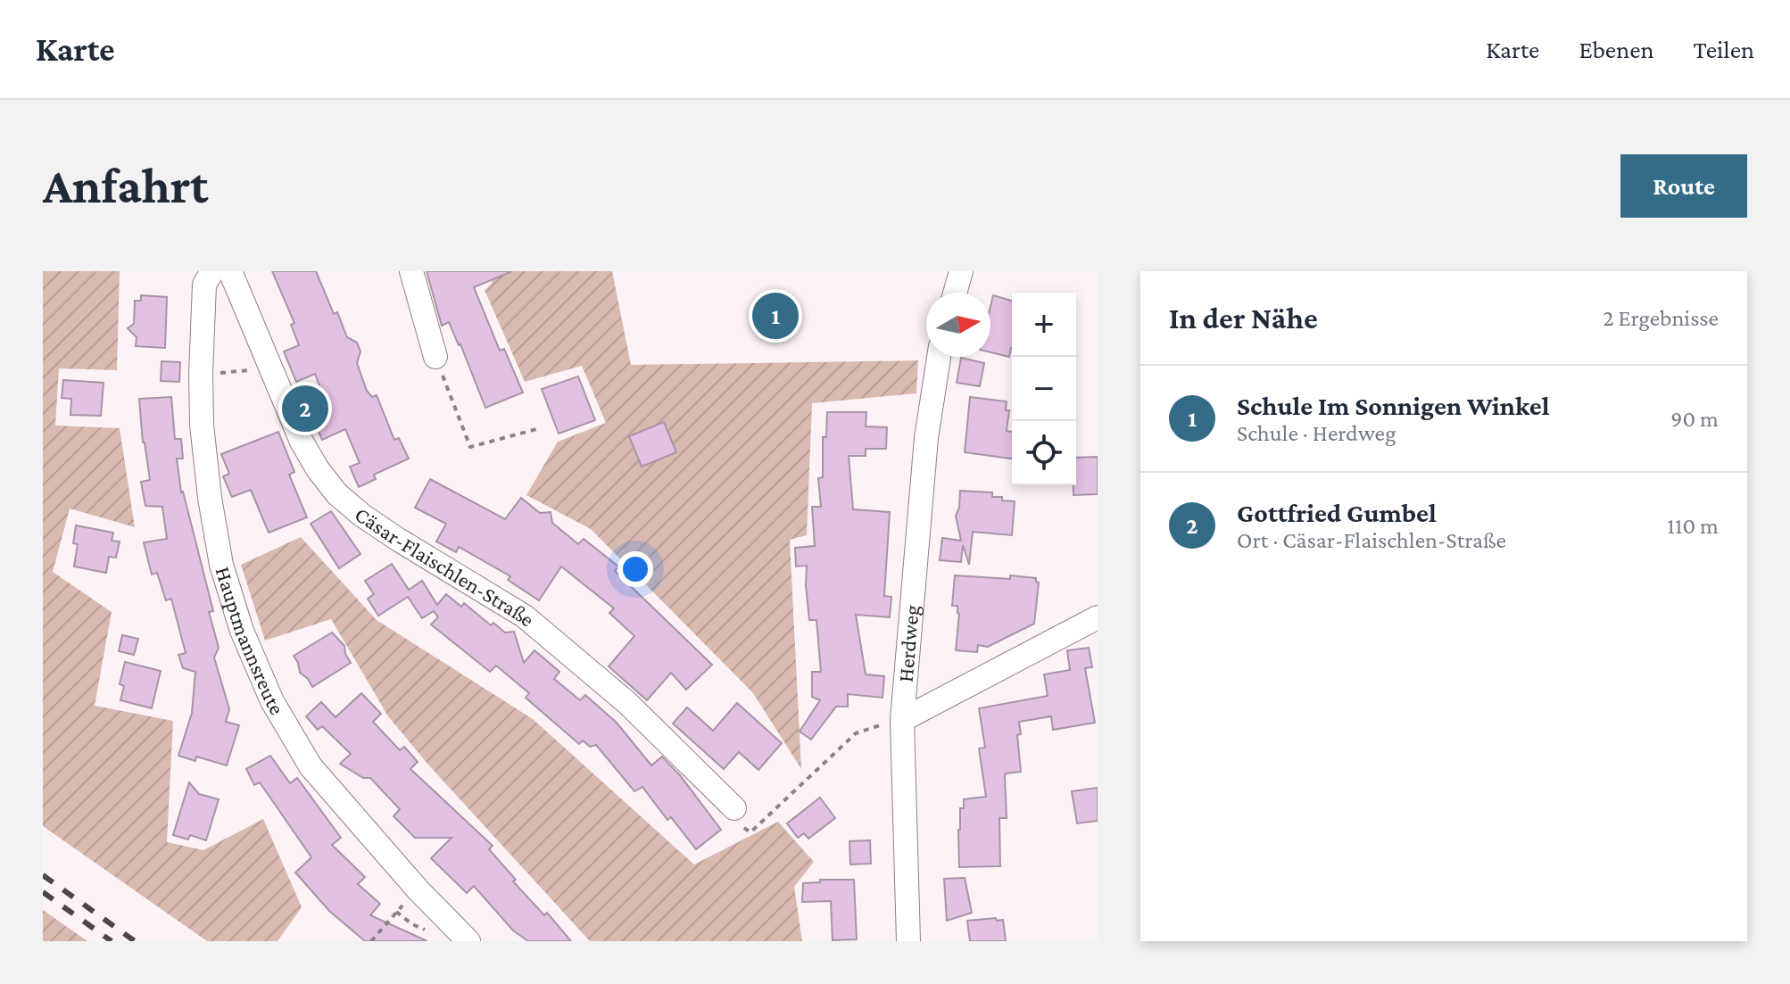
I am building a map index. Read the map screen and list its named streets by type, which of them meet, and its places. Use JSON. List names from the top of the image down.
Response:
{
  "streets": {
    "street": ["Cäsar-Flaischlen-Straße", "Hauptmannsreute", "Herdweg"]
  },
  "north": "right",
  "page": {
    "header": "Karte",
    "nav": ["Karte", "Ebenen", "Teilen"],
    "buttons": "Route",
    "title": "Anfahrt",
    "heading": ["In der Nähe", "2 Ergebnisse"],
    "pins": ["1", "2"],
    "map_buttons": ["+", "−"],
    "list": [
      {
        "mark": "1",
        "name": "Schule Im Sonnigen Winkel",
        "note": "Schule · Herdweg",
        "value": "90 m"
      },
      {
        "mark": "2",
        "name": "Gottfried Gumbel",
        "note": "Ort · Cäsar-Flaischlen-Straße",
        "value": "110 m"
      }
    ]
  }
}
